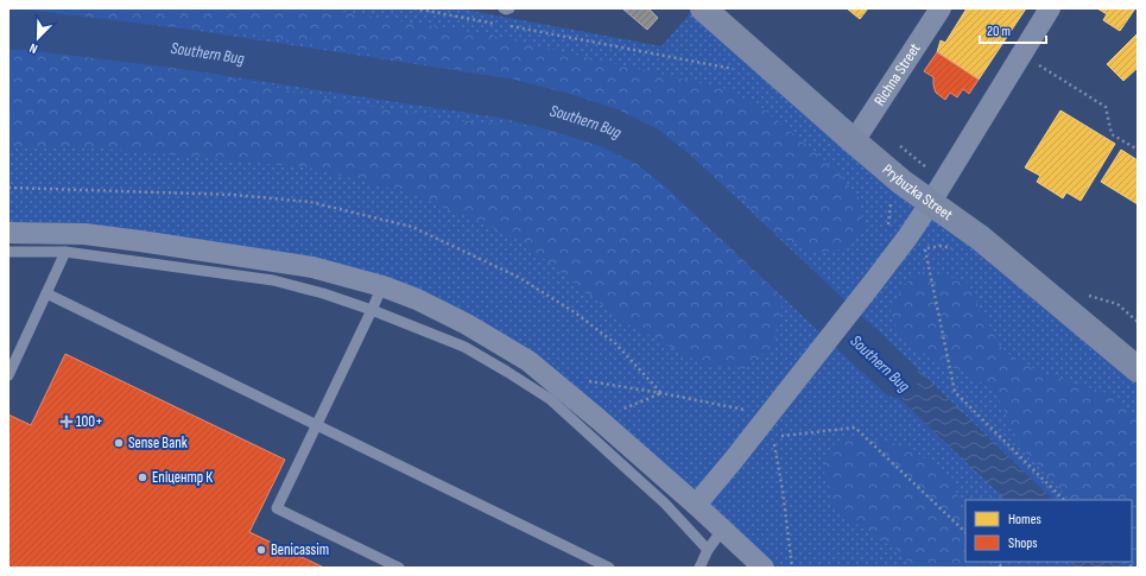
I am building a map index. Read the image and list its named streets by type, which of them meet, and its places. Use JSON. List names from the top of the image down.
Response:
{
  "streets": {
    "street": ["Richna Street", "Prybuzka Street"]
  },
  "crossings": [
    ["Richna Street", "Prybuzka Street"]
  ],
  "water": ["Southern Bug"],
  "places": {
    "health": ["100+"],
    "other": ["Sense Bank", "Епіцентр К", "Benicassim"]
  },
  "legend": ["Homes", "Shops"],
  "scale_bar": "20 m",
  "north": "bottom left"
}
